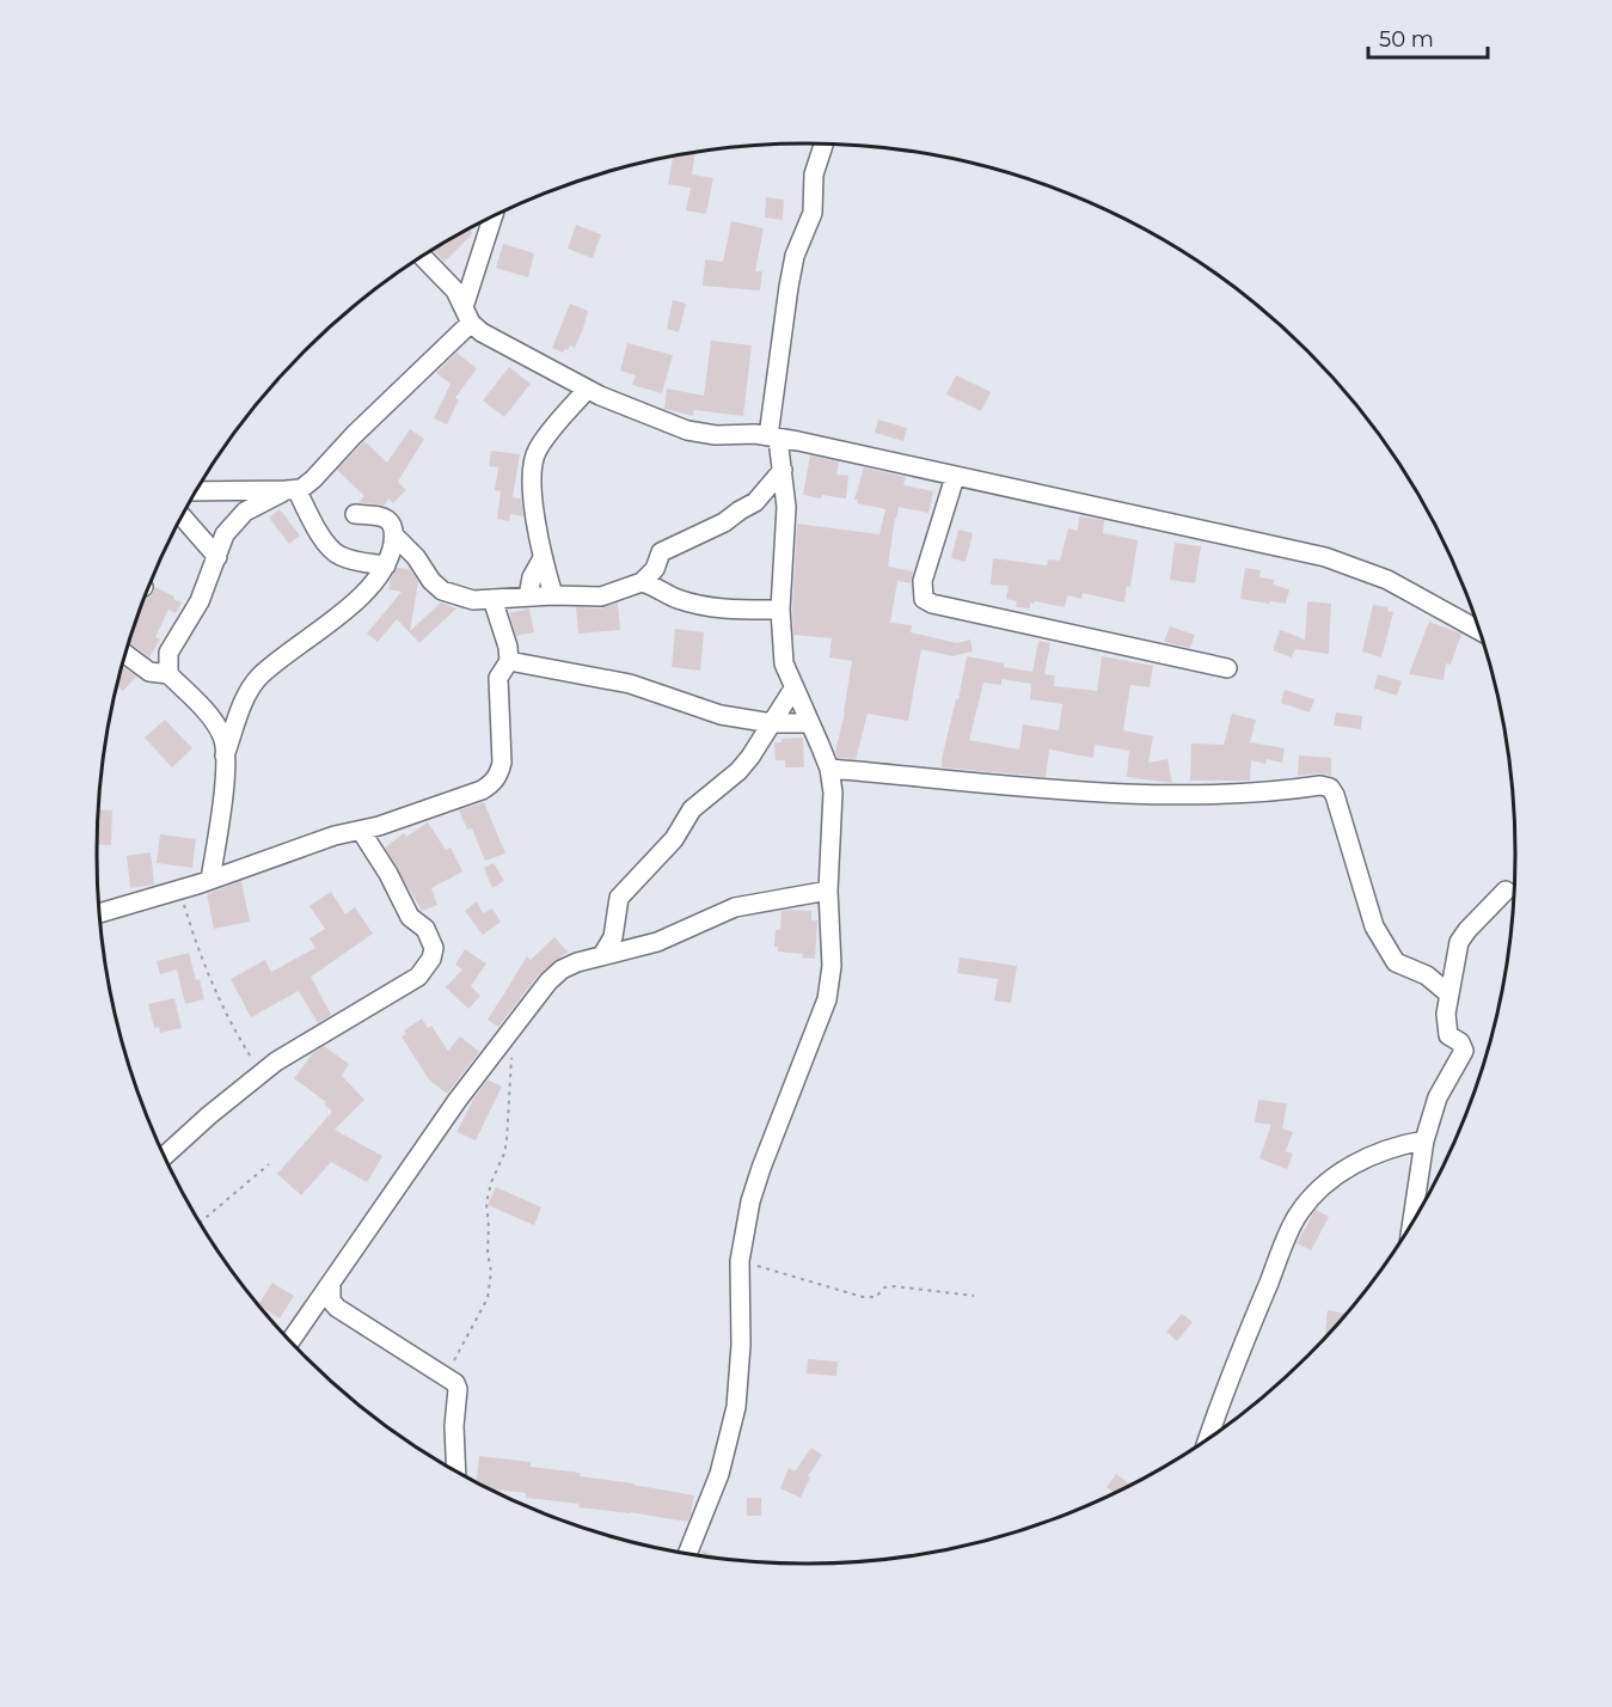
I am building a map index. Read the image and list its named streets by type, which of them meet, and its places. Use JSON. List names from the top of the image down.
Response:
{
  "scale_bar": "50 m"
}
